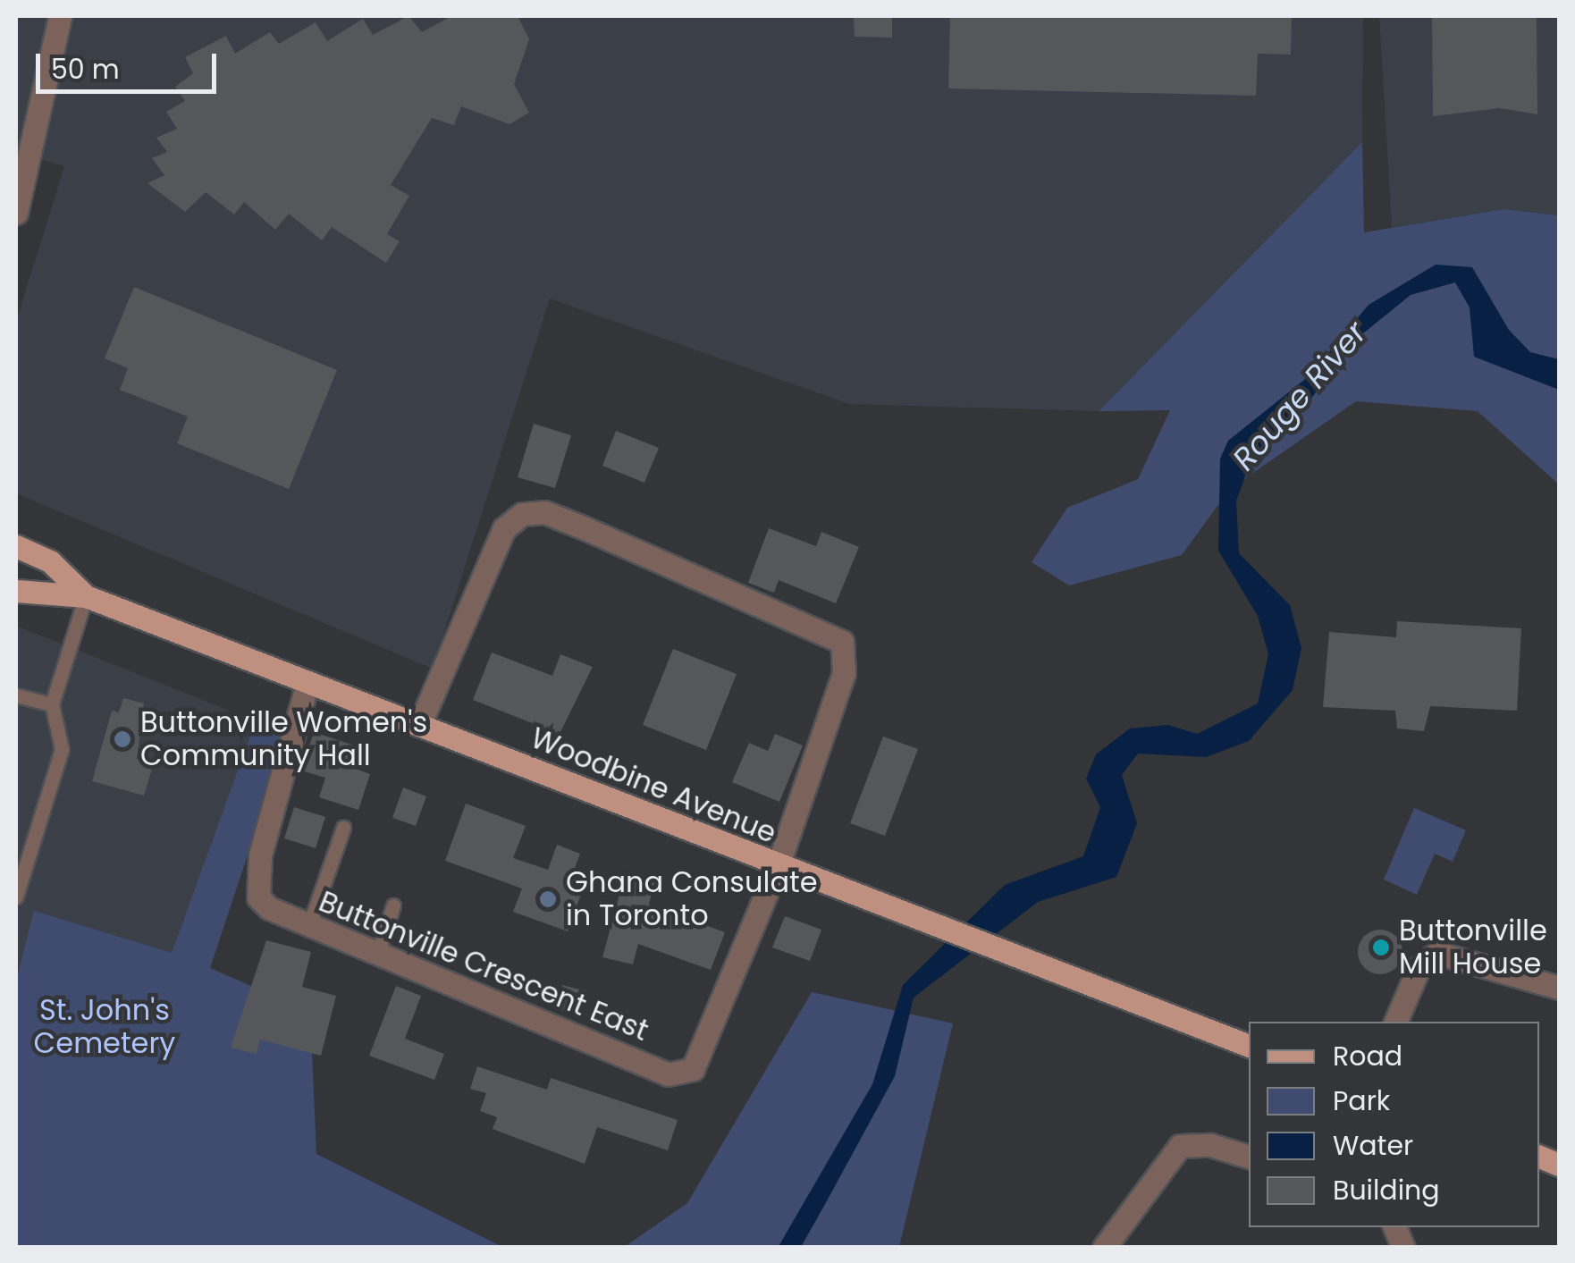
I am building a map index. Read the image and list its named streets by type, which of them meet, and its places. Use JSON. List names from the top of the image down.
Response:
{
  "streets": {
    "main road": ["Woodbine Avenue"],
    "street": ["Buttonville Crescent East"]
  },
  "crossings": [
    ["Woodbine Avenue", "Buttonville Crescent East"]
  ],
  "water": ["Rouge River"],
  "parks": ["St. John's Cemetery"],
  "places": ["Buttonville Women's Community Hall", "Ghana Consulate in Toronto", "Buttonville Mill House"],
  "legend": [
    "Road",
    "Park",
    "Water",
    "Building"
  ],
  "scale_bar": "50 m"
}
